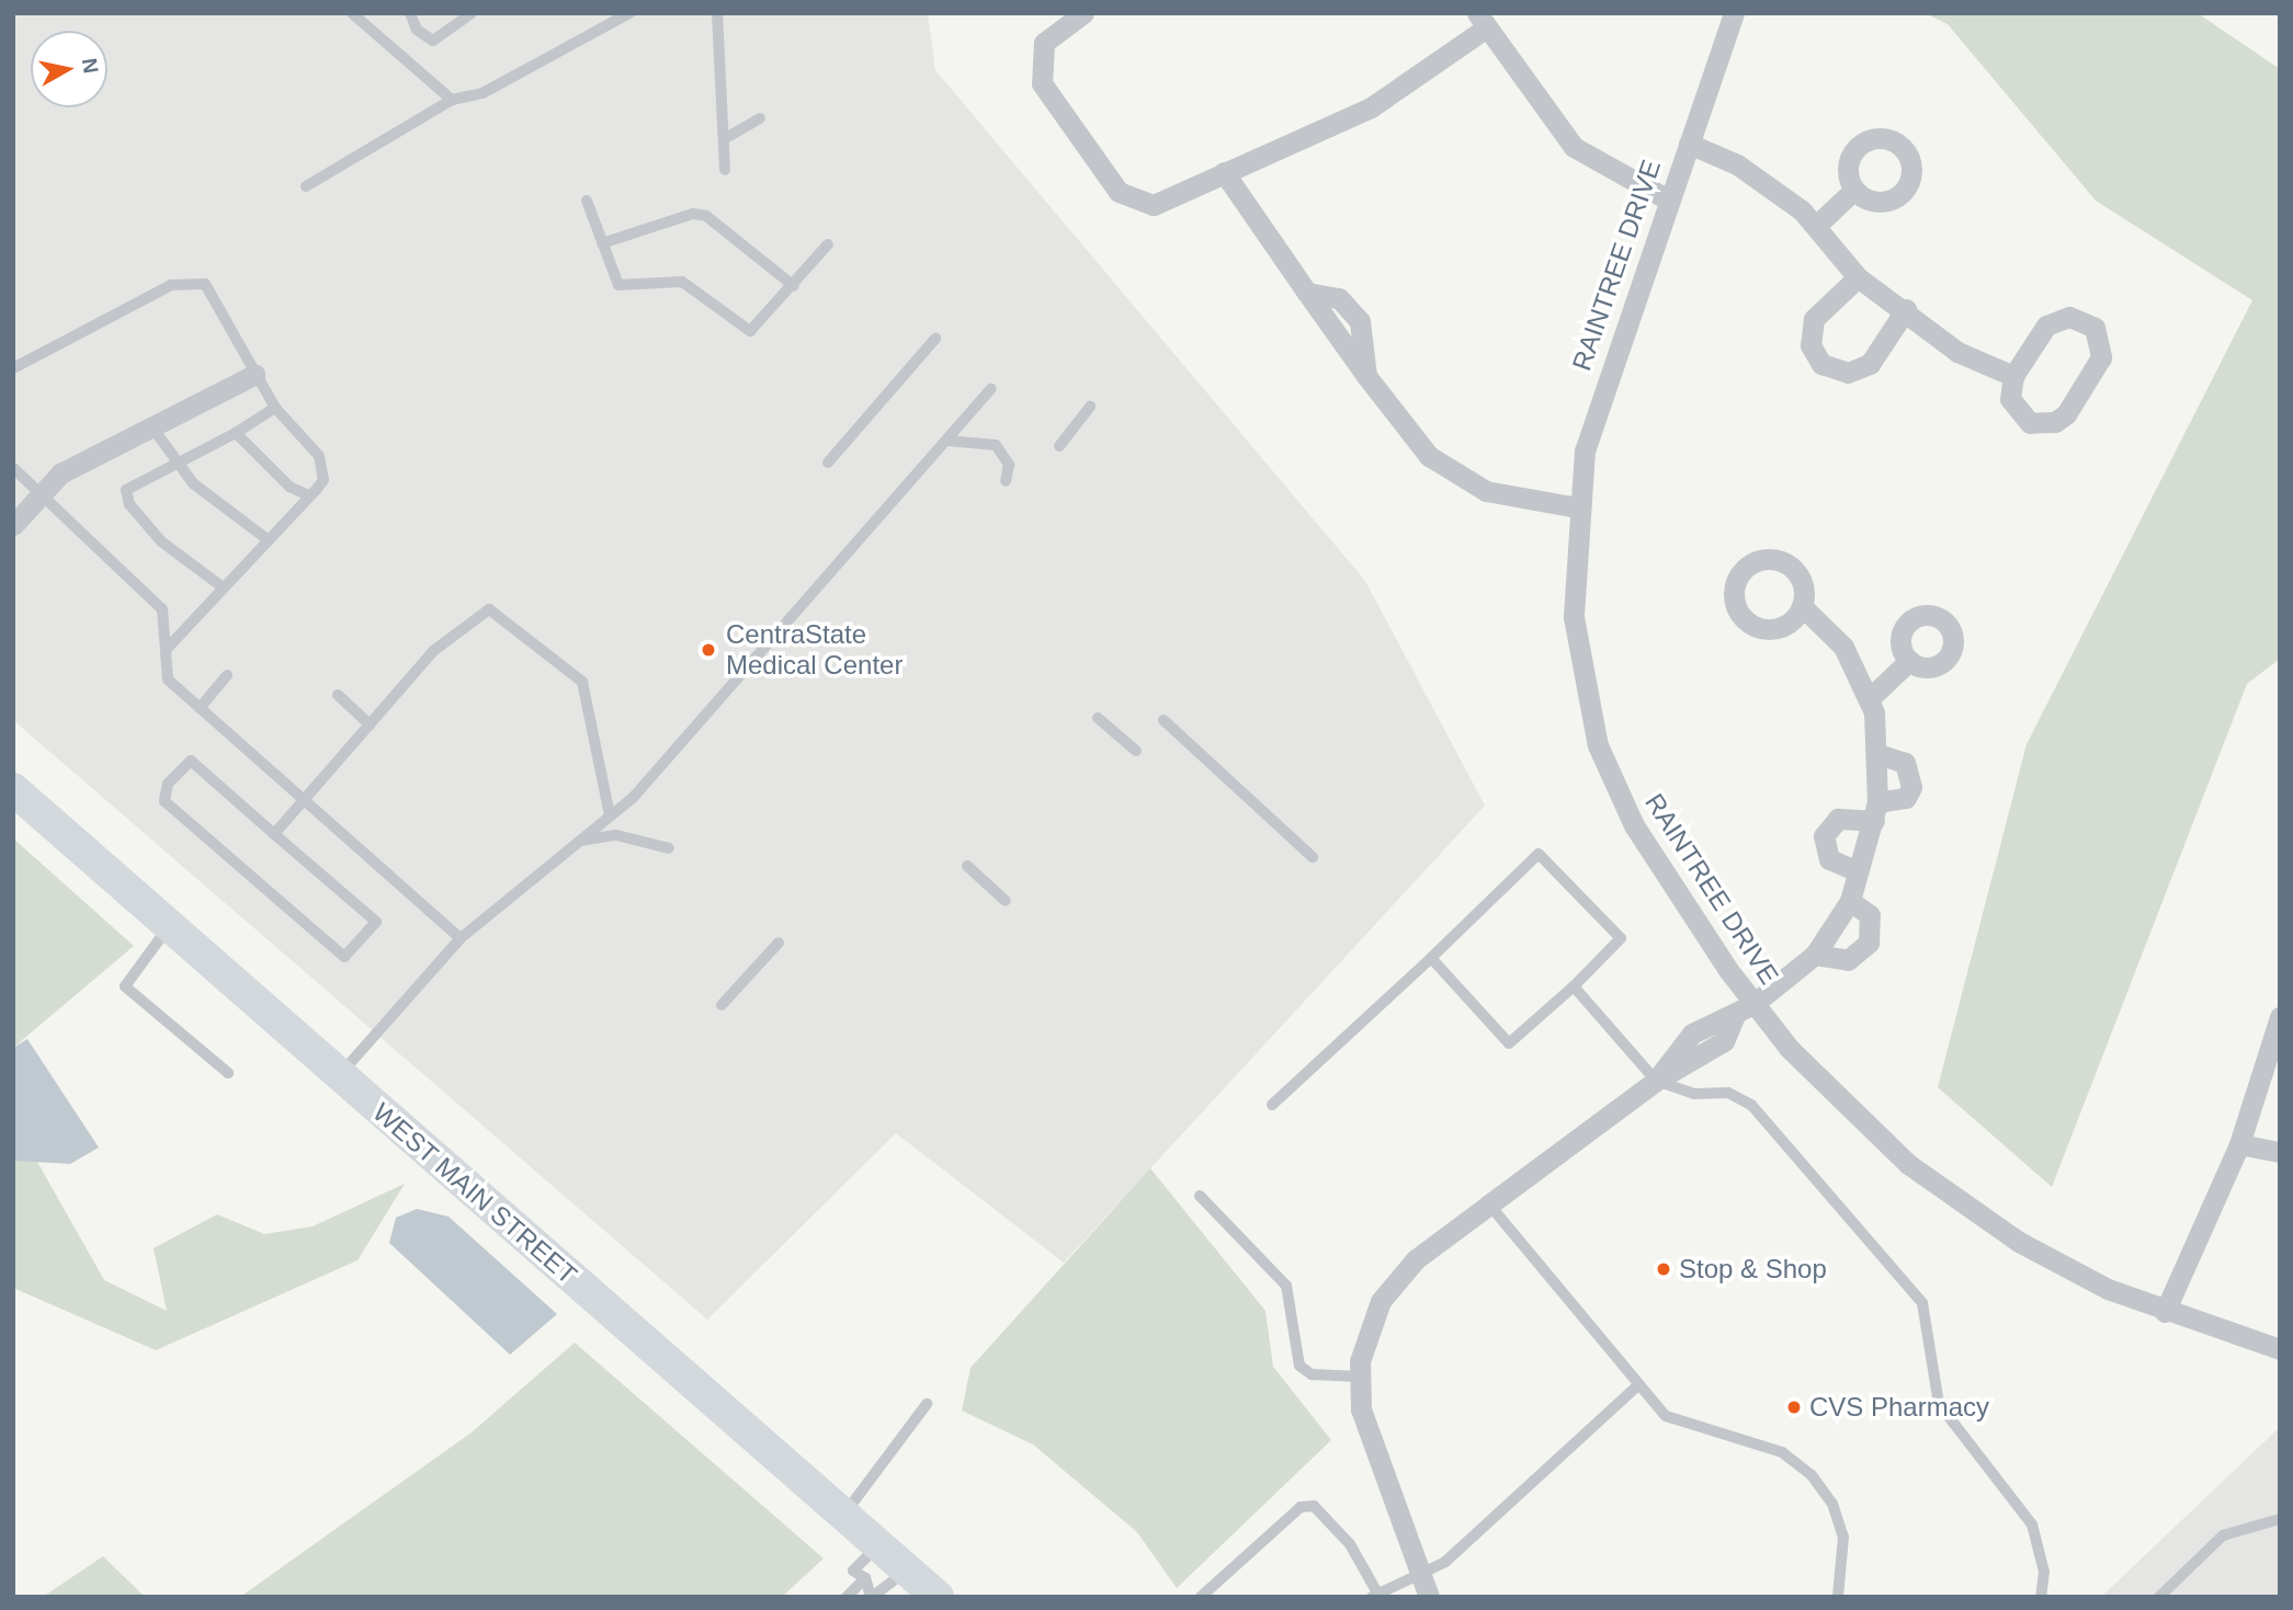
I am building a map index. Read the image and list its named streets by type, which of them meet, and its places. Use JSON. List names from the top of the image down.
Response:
{
  "streets": {
    "main road": ["WEST MAIN STREET"],
    "street": ["RAINTREE DRIVE"]
  },
  "places": ["CentraState Medical Center", "Stop & Shop", "CVS Pharmacy"],
  "north": "right"
}
